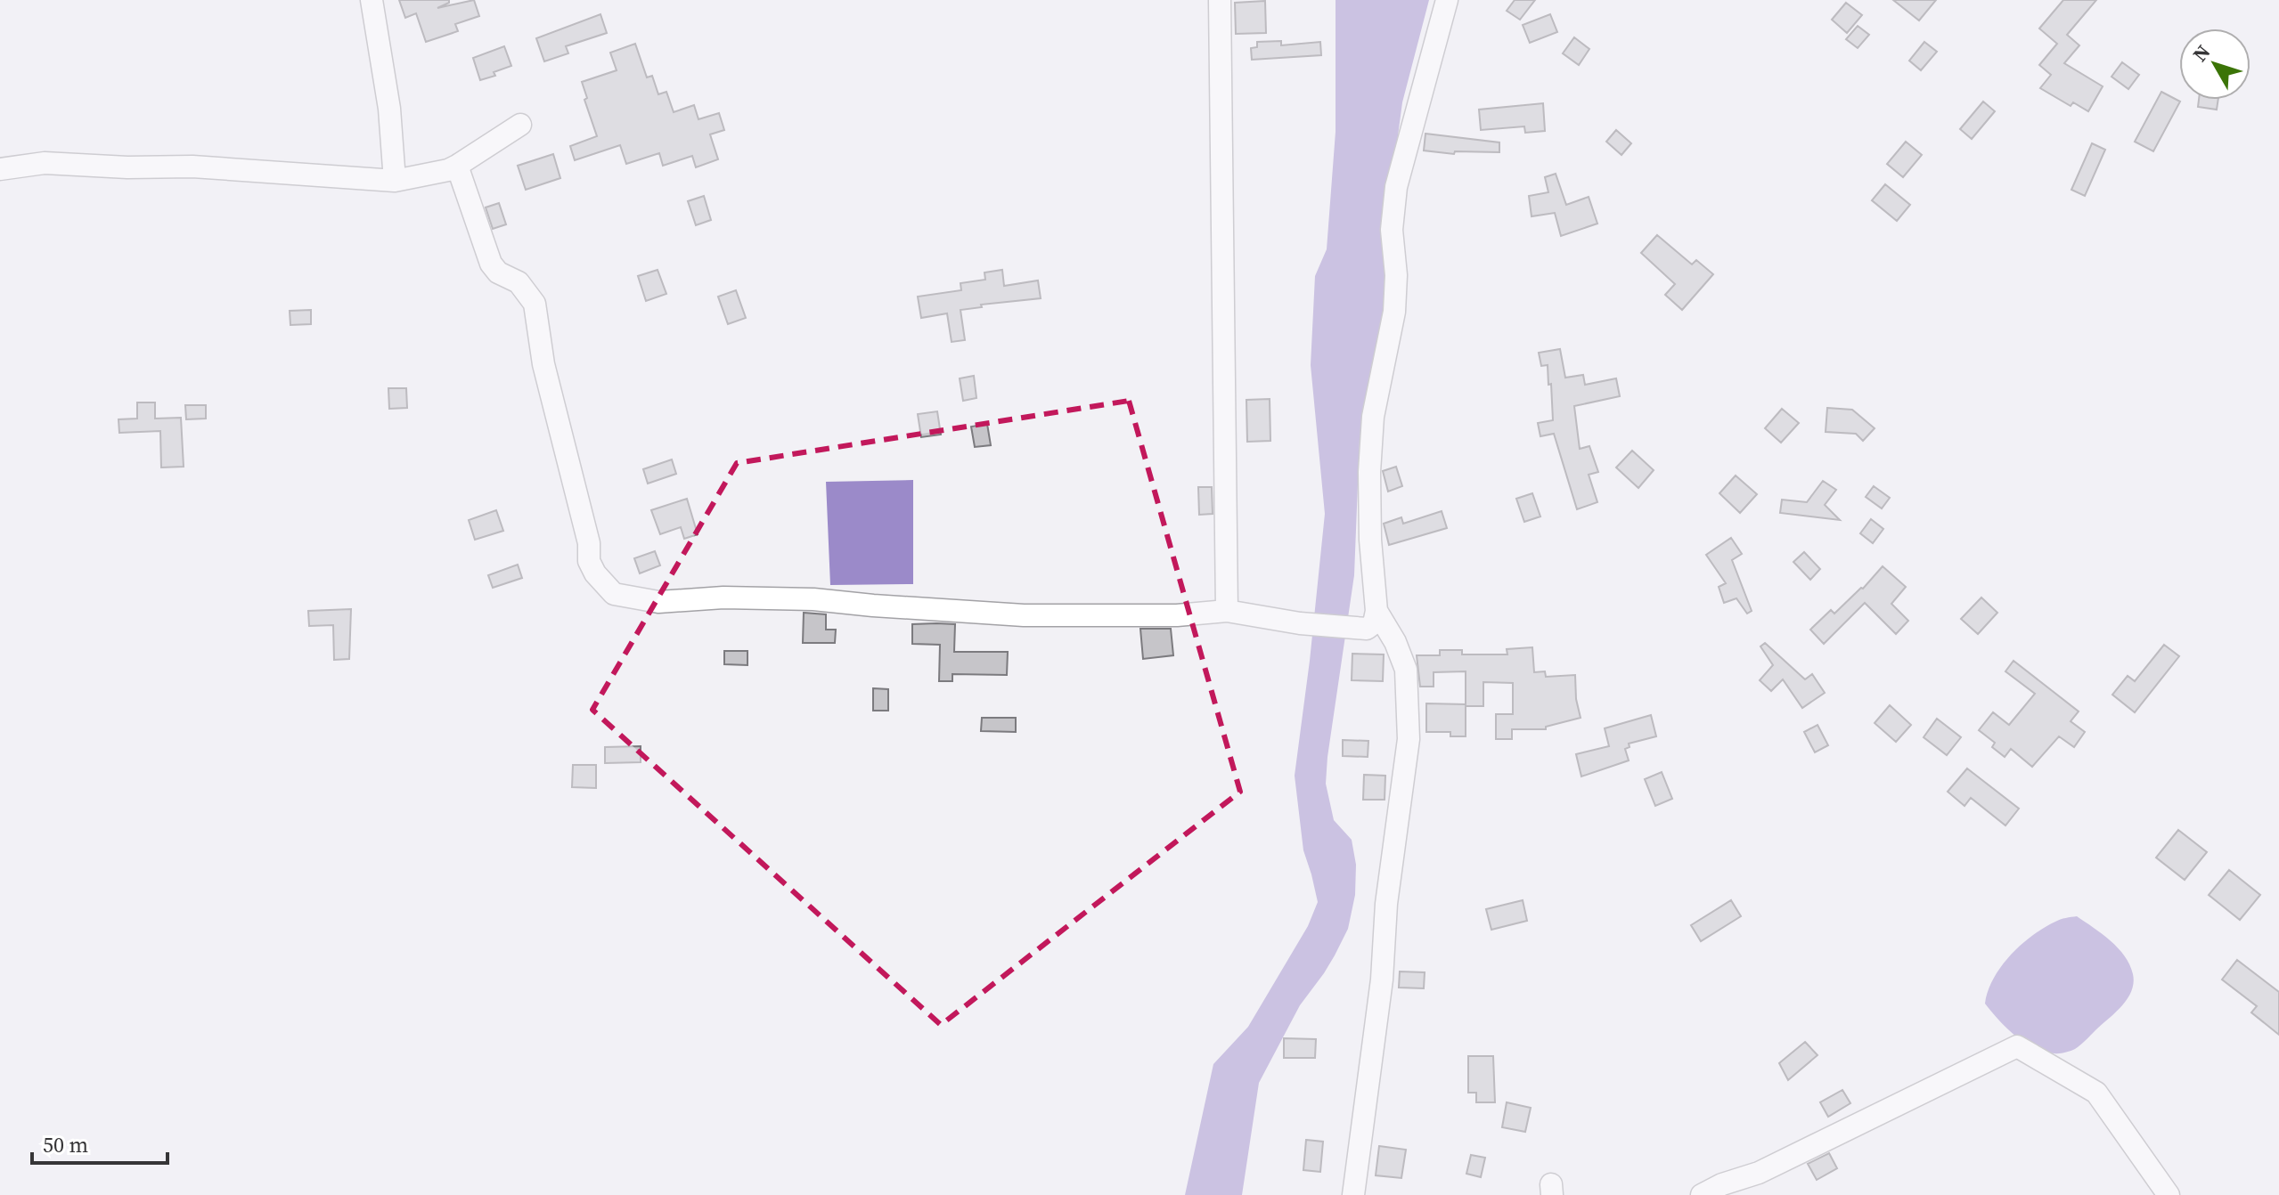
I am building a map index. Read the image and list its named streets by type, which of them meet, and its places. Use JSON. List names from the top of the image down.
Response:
{
  "scale_bar": "50 m",
  "north": "top left"
}
